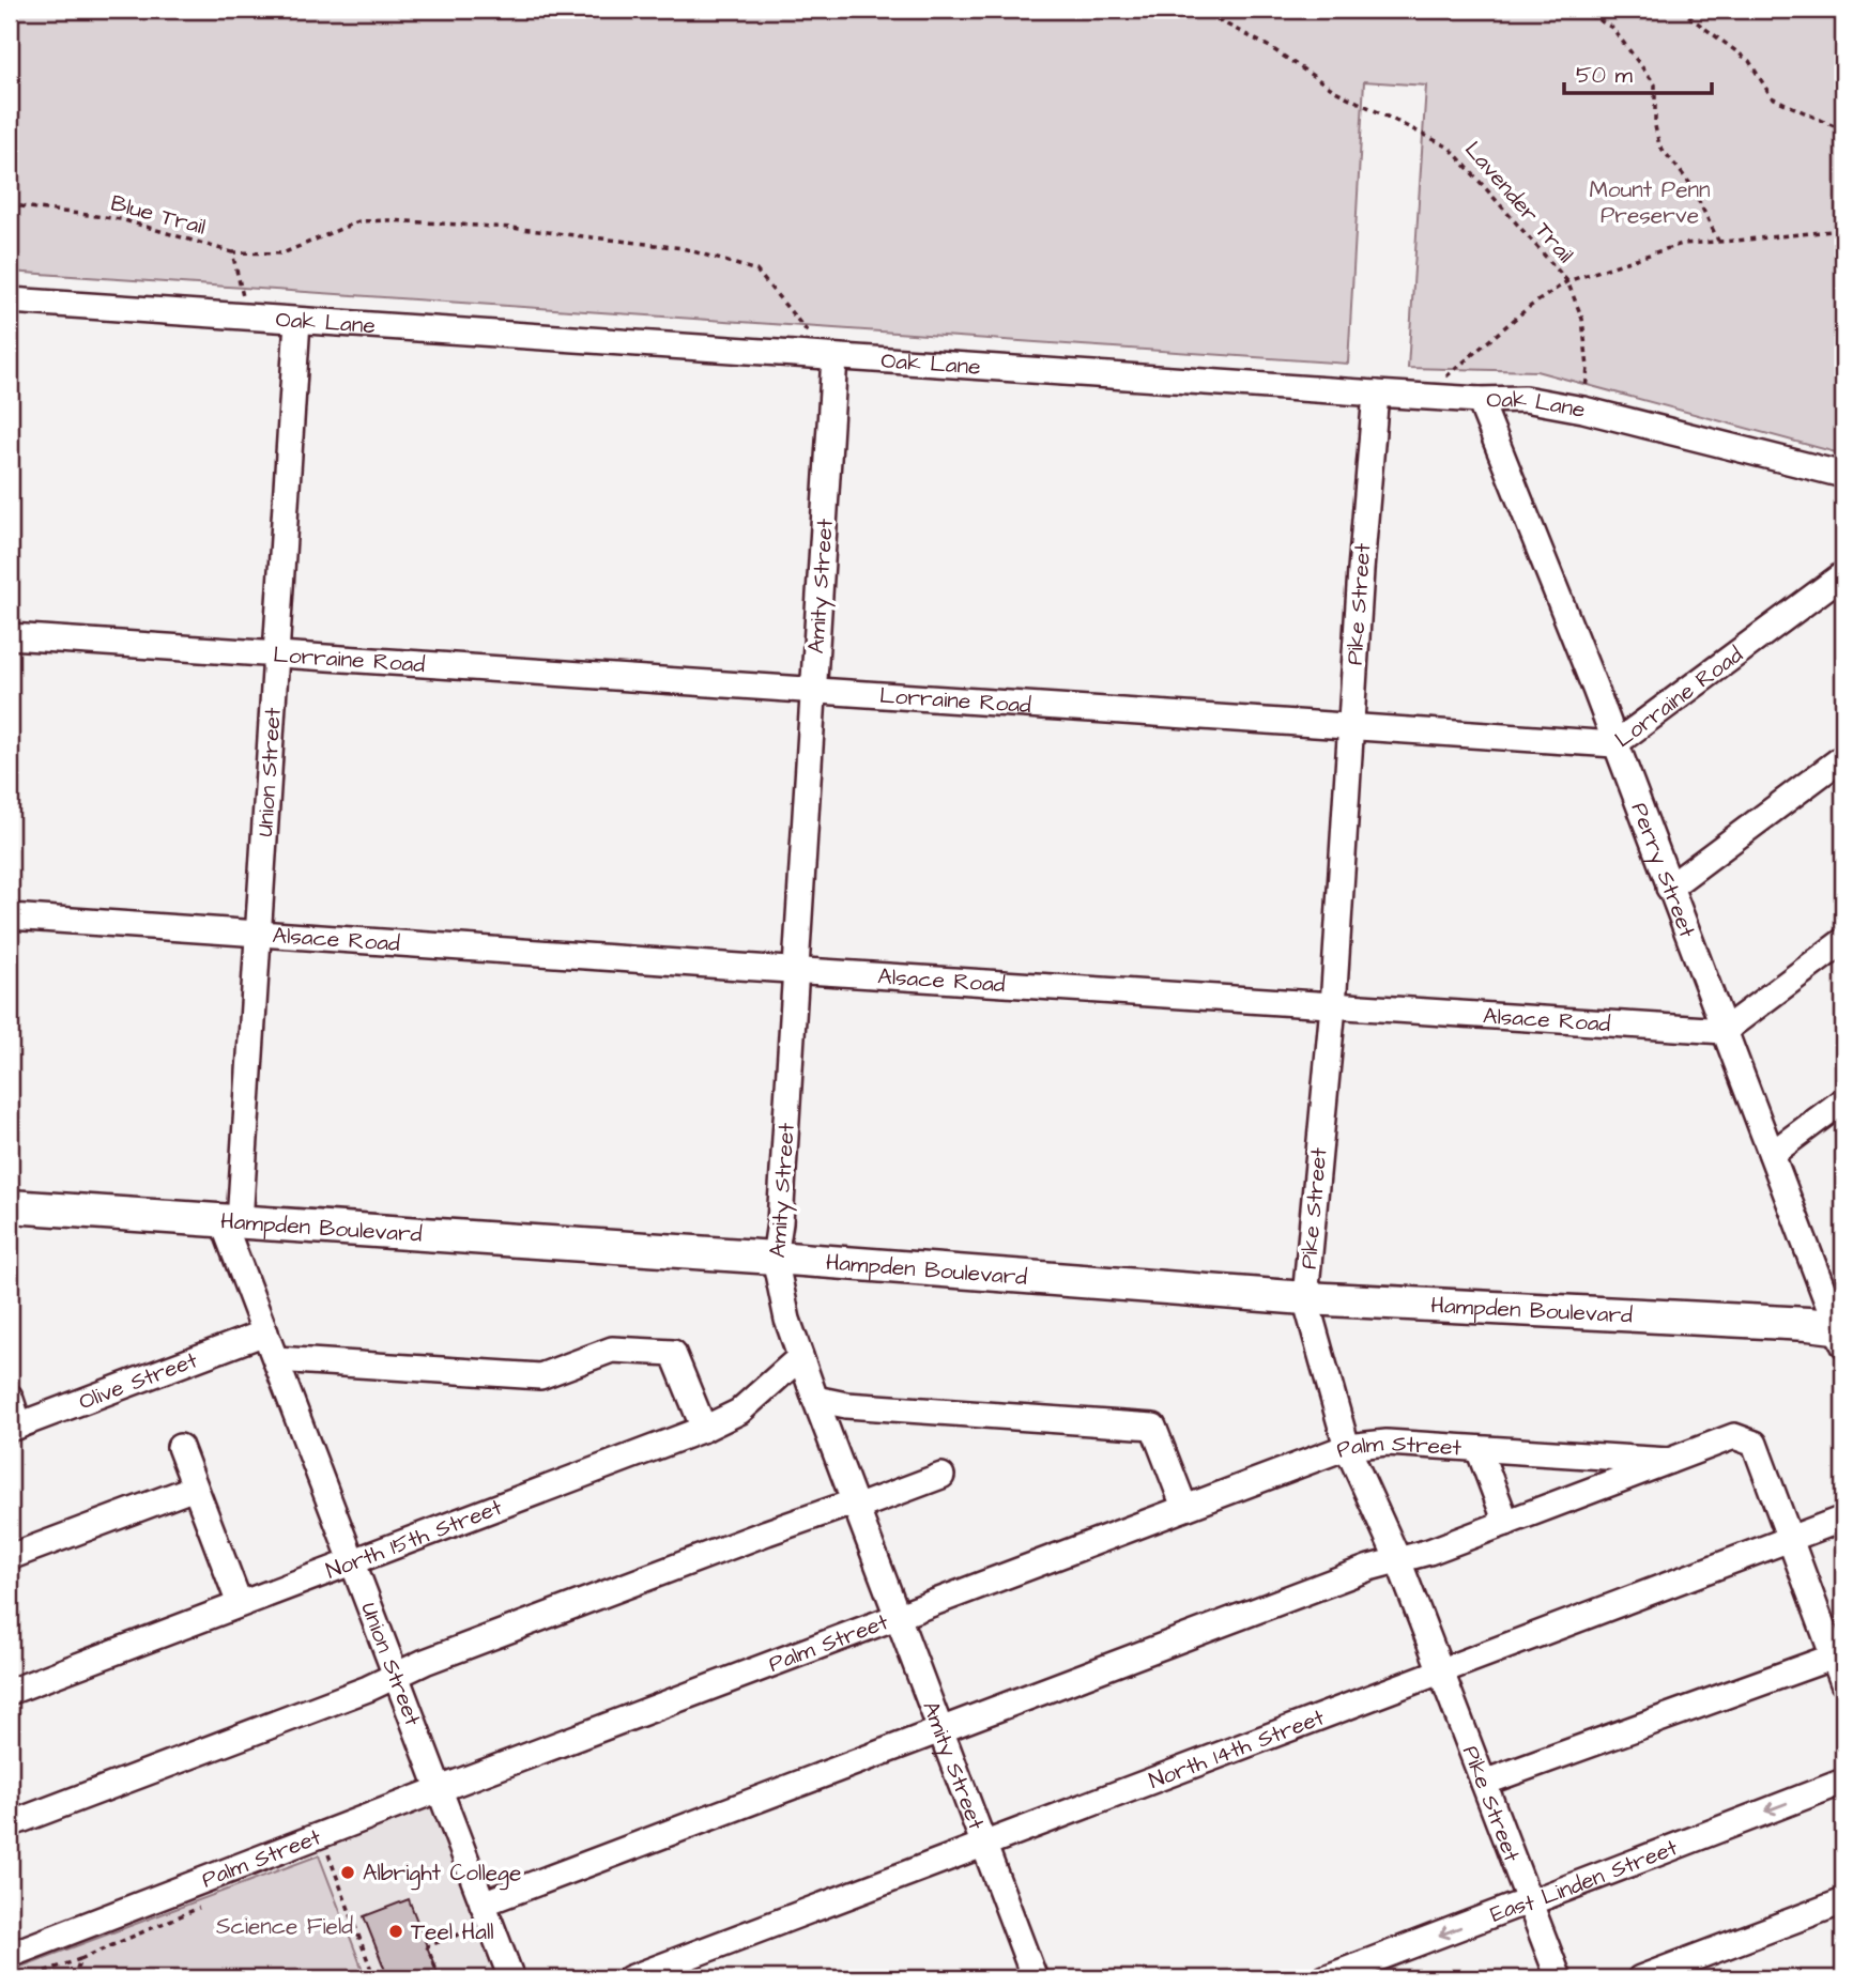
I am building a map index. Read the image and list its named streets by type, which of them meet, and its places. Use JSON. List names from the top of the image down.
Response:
{
  "streets": {
    "main road": ["Hampden Boulevard"],
    "street": [
      "Oak Lane",
      "Amity Street",
      "Pike Street",
      "Lorraine Road",
      "Union Street",
      "Perry Street",
      "Alsace Road",
      "Olive Street",
      "Palm Street",
      "North 15th Street",
      "North 14th Street",
      "East Linden Street"
    ],
    "path": ["Lavender Trail", "Blue Trail"]
  },
  "crossings": [
    ["Blue Trail", "Oak Lane"],
    ["Oak Lane", "Amity Street"],
    ["Oak Lane", "Pike Street"],
    ["Oak Lane", "Union Street"],
    ["Oak Lane", "Perry Street"],
    ["Amity Street", "Lorraine Road"],
    ["Amity Street", "Alsace Road"],
    ["Amity Street", "Hampden Boulevard"],
    ["Amity Street", "Palm Street"],
    ["Amity Street", "North 15th Street"],
    ["Amity Street", "North 14th Street"],
    ["Pike Street", "Lorraine Road"],
    ["Pike Street", "Alsace Road"],
    ["Pike Street", "Hampden Boulevard"],
    ["Pike Street", "Palm Street"],
    ["Pike Street", "North 14th Street"],
    ["Pike Street", "East Linden Street"],
    ["Lorraine Road", "Union Street"],
    ["Lorraine Road", "Perry Street"],
    ["Union Street", "Alsace Road"],
    ["Union Street", "Hampden Boulevard"],
    ["Union Street", "Olive Street"],
    ["Union Street", "Palm Street"],
    ["Union Street", "North 15th Street"],
    ["Perry Street", "Alsace Road"],
    ["Perry Street", "Hampden Boulevard"]
  ],
  "parks": ["Mount Penn Preserve", "Science Field"],
  "places": ["Albright College", "Teel Hall"],
  "scale_bar": "50 m"
}
